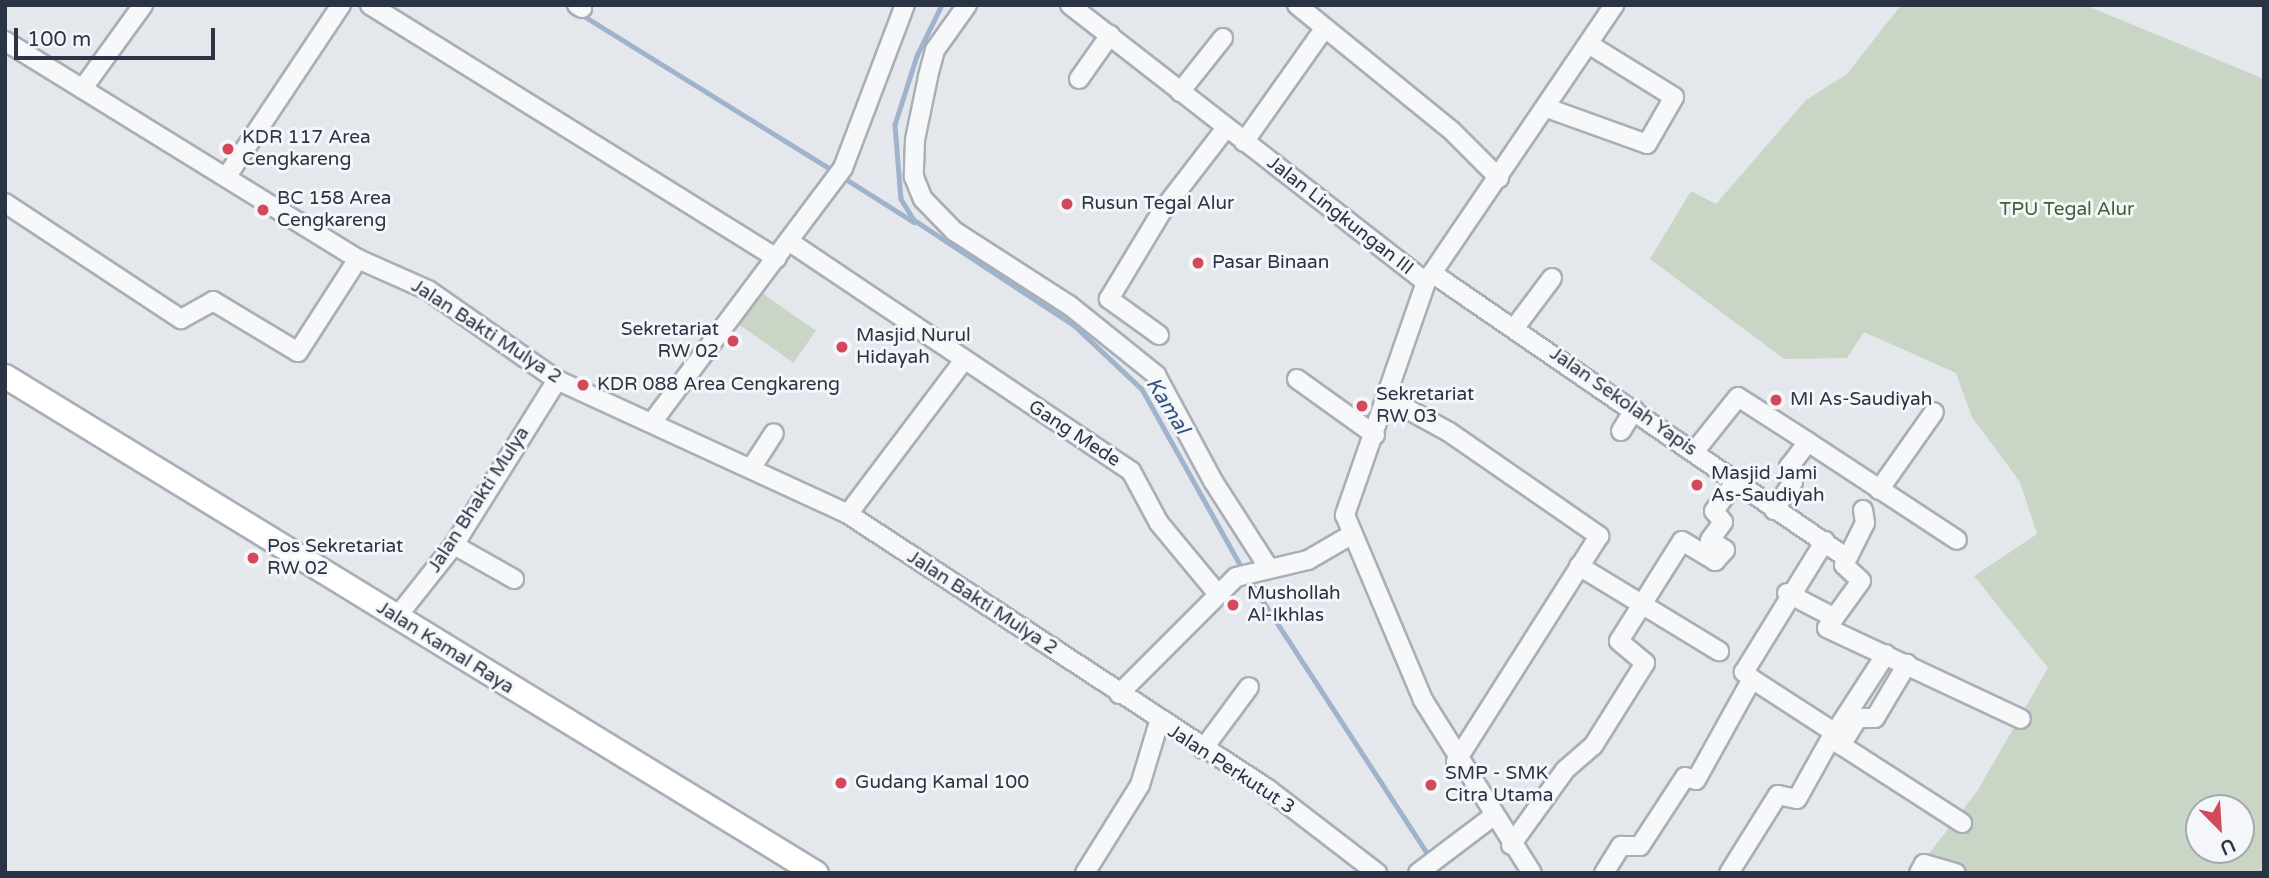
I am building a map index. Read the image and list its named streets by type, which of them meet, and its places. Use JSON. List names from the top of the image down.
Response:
{
  "streets": {
    "main road": ["Jalan Kamal Raya"],
    "street": [
      "Jalan Lingkungan III",
      "Jalan Bakti Mulya 2",
      "Jalan Sekolah Yapis",
      "Gang Mede",
      "Jalan Bhakti Mulya",
      "Jalan Perkutut 3"
    ]
  },
  "crossings": [
    ["Jalan Lingkungan III", "Jalan Sekolah Yapis"],
    ["Jalan Bakti Mulya 2", "Jalan Bhakti Mulya"],
    ["Jalan Bakti Mulya 2", "Jalan Perkutut 3"],
    ["Jalan Bhakti Mulya", "Jalan Kamal Raya"]
  ],
  "water": ["Kamal"],
  "parks": ["TPU Tegal Alur"],
  "places": [
    "KDR 117 Area Cengkareng",
    "Rusun Tegal Alur",
    "BC 158 Area Cengkareng",
    "Pasar Binaan",
    "Sekretariat RW 02",
    "Masjid Nurul Hidayah",
    "KDR 088 Area Cengkareng",
    "MI As-Saudiyah",
    "Sekretariat RW 03",
    "Masjid Jami As-Saudiyah",
    "Pos Sekretariat RW 02",
    "Mushollah Al-Ikhlas",
    "Gudang Kamal 100",
    "SMP - SMK Citra Utama"
  ],
  "scale_bar": "100 m",
  "north": "bottom right"
}
